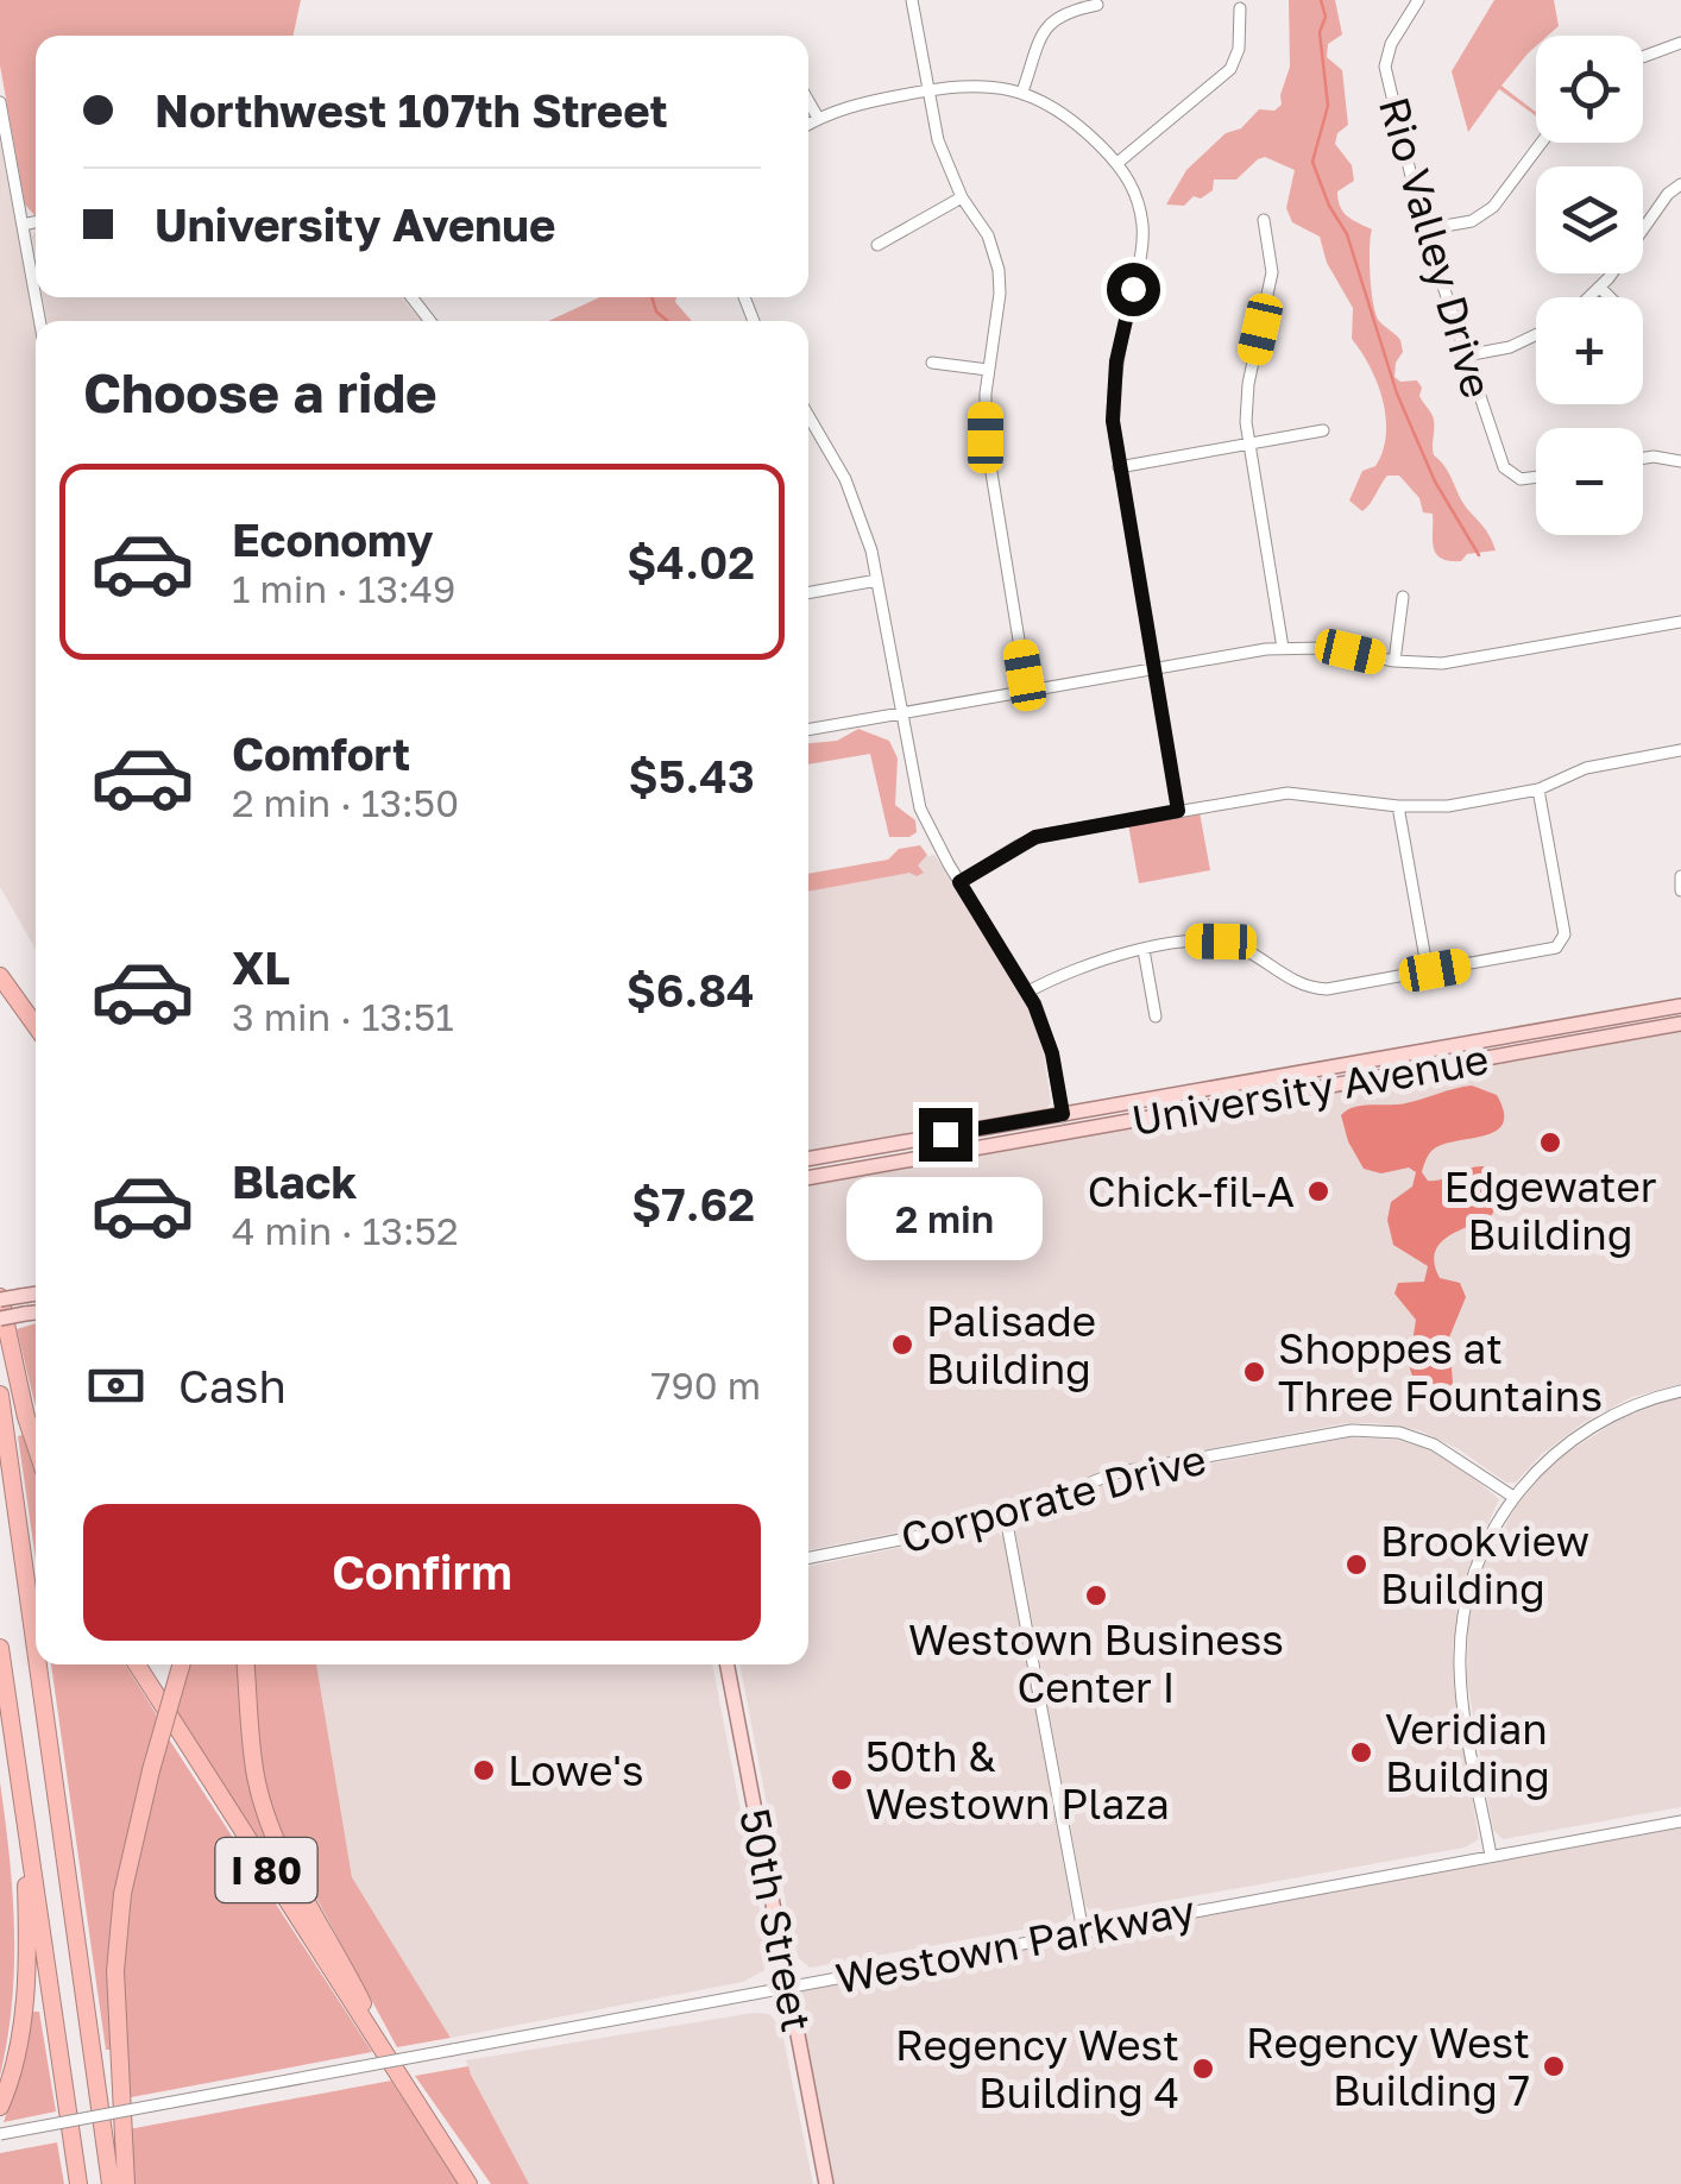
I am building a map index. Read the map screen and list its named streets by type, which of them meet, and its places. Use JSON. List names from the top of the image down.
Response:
{
  "streets": {
    "highway": ["I 80"],
    "main road": ["University Avenue", "50th Street"],
    "street": ["Rio Valley Drive", "Corporate Drive", "Westown Parkway"]
  },
  "crossings": [
    ["50th Street", "Westown Parkway"]
  ],
  "places": [
    "Edgewater Building",
    "Chick-fil-A",
    "Palisade Building",
    "Shoppes at Three Fountains",
    "Brookview Building",
    "Westown Business Center I",
    "Veridian Building",
    "Lowe's",
    "50th & Westown Plaza",
    "Regency West Building 7",
    "Regency West Building 4"
  ],
  "page": {
    "map_buttons": ["+", "−"],
    "banner": ["Northwest 107th Street", "University Avenue"],
    "heading": "Choose a ride",
    "list": [
      {
        "name": "Economy",
        "note": "1 min · 13:49",
        "value": "$4.02"
      },
      {
        "name": "Comfort",
        "note": "2 min · 13:50",
        "value": "$5.43"
      },
      {
        "name": "XL",
        "note": "3 min · 13:51",
        "value": "$6.84"
      },
      {
        "name": "Black",
        "note": "4 min · 13:52",
        "value": "$7.62"
      }
    ],
    "bubble": "2 min",
    "pay": ["Cash", "790 m"],
    "buttons": "Confirm"
  }
}
